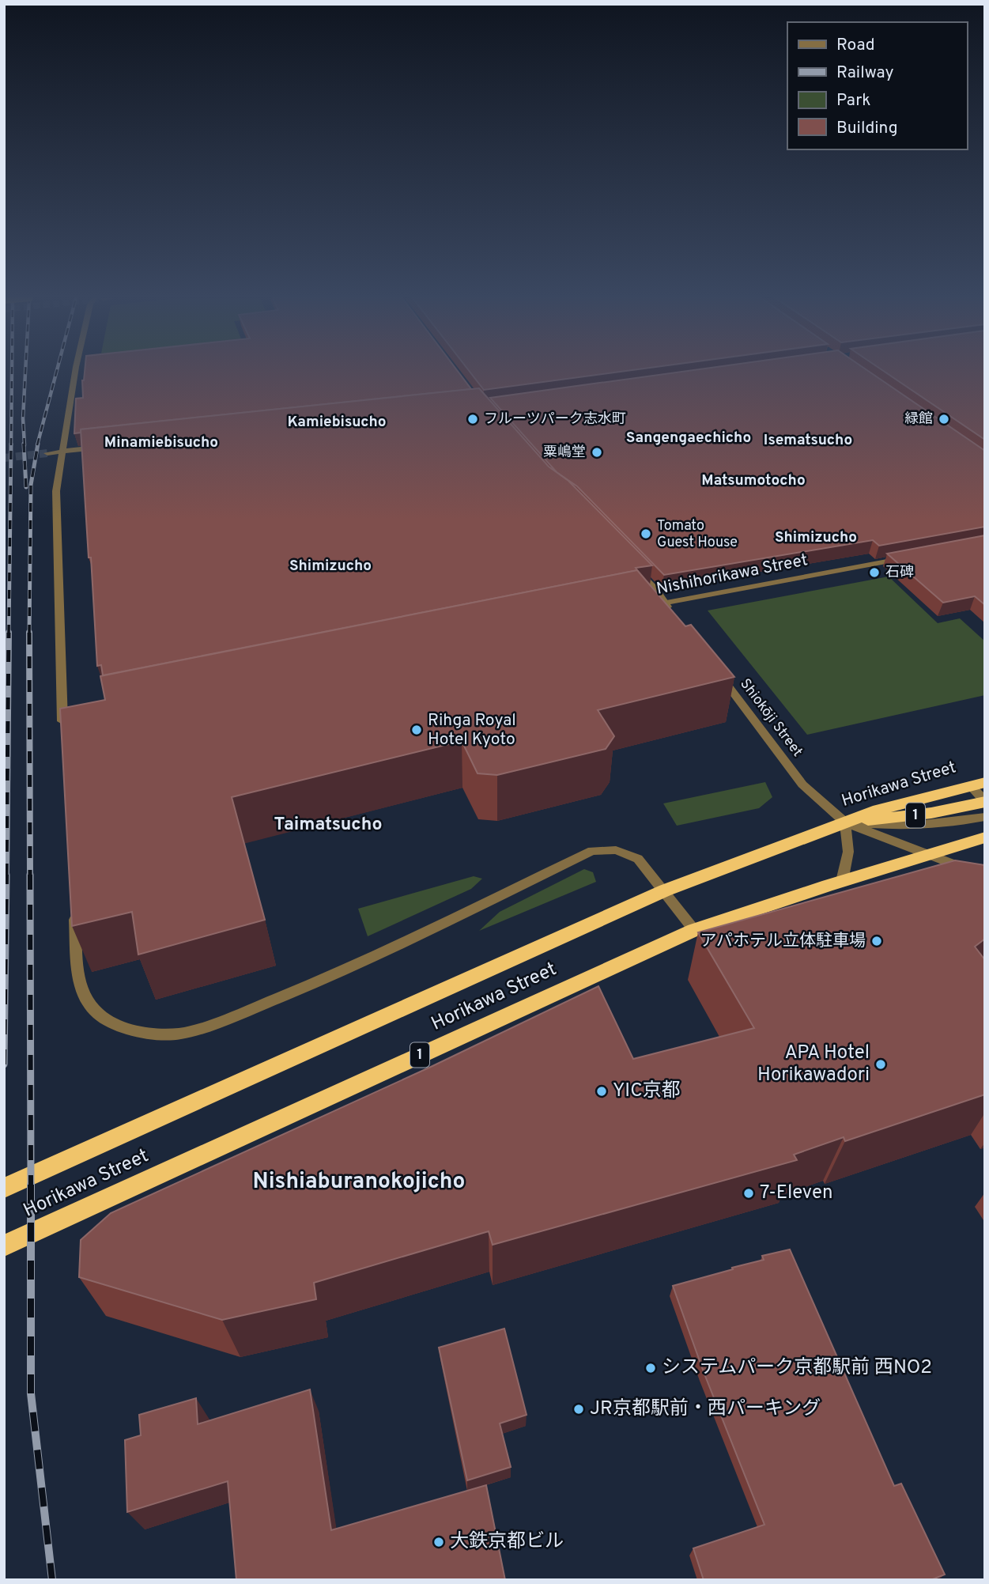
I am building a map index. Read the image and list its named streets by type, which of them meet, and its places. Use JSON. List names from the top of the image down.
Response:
{
  "streets": {
    "highway": ["Horikawa Street", "1"],
    "street": ["Nishihorikawa Street", "Shiokōji Street"]
  },
  "crossings": [
    ["Shiokōji Street", "Horikawa Street"],
    ["Shiokōji Street", "1"],
    ["Horikawa Street", "1"]
  ],
  "districts": [
    "Kamiebisucho",
    "Sangengaechicho",
    "Isematsucho",
    "Minamiebisucho",
    "Matsumotocho",
    "Shimizucho",
    "Shimizucho",
    "Taimatsucho",
    "Nishiaburanokojicho"
  ],
  "places": [
    "フルーツパーク志水町",
    "緑館",
    "粟嶋堂",
    "Tomato Guest House",
    "石碑",
    "Rihga Royal Hotel Kyoto",
    "アパホテル立体駐車場",
    "APA Hotel Horikawadori",
    "YIC京都",
    "7-Eleven",
    "システムパーク京都駅前 西NO2",
    "JR京都駅前・西パーキング",
    "大鉄京都ビル"
  ],
  "legend": [
    "Road",
    "Railway",
    "Park",
    "Building"
  ]
}
